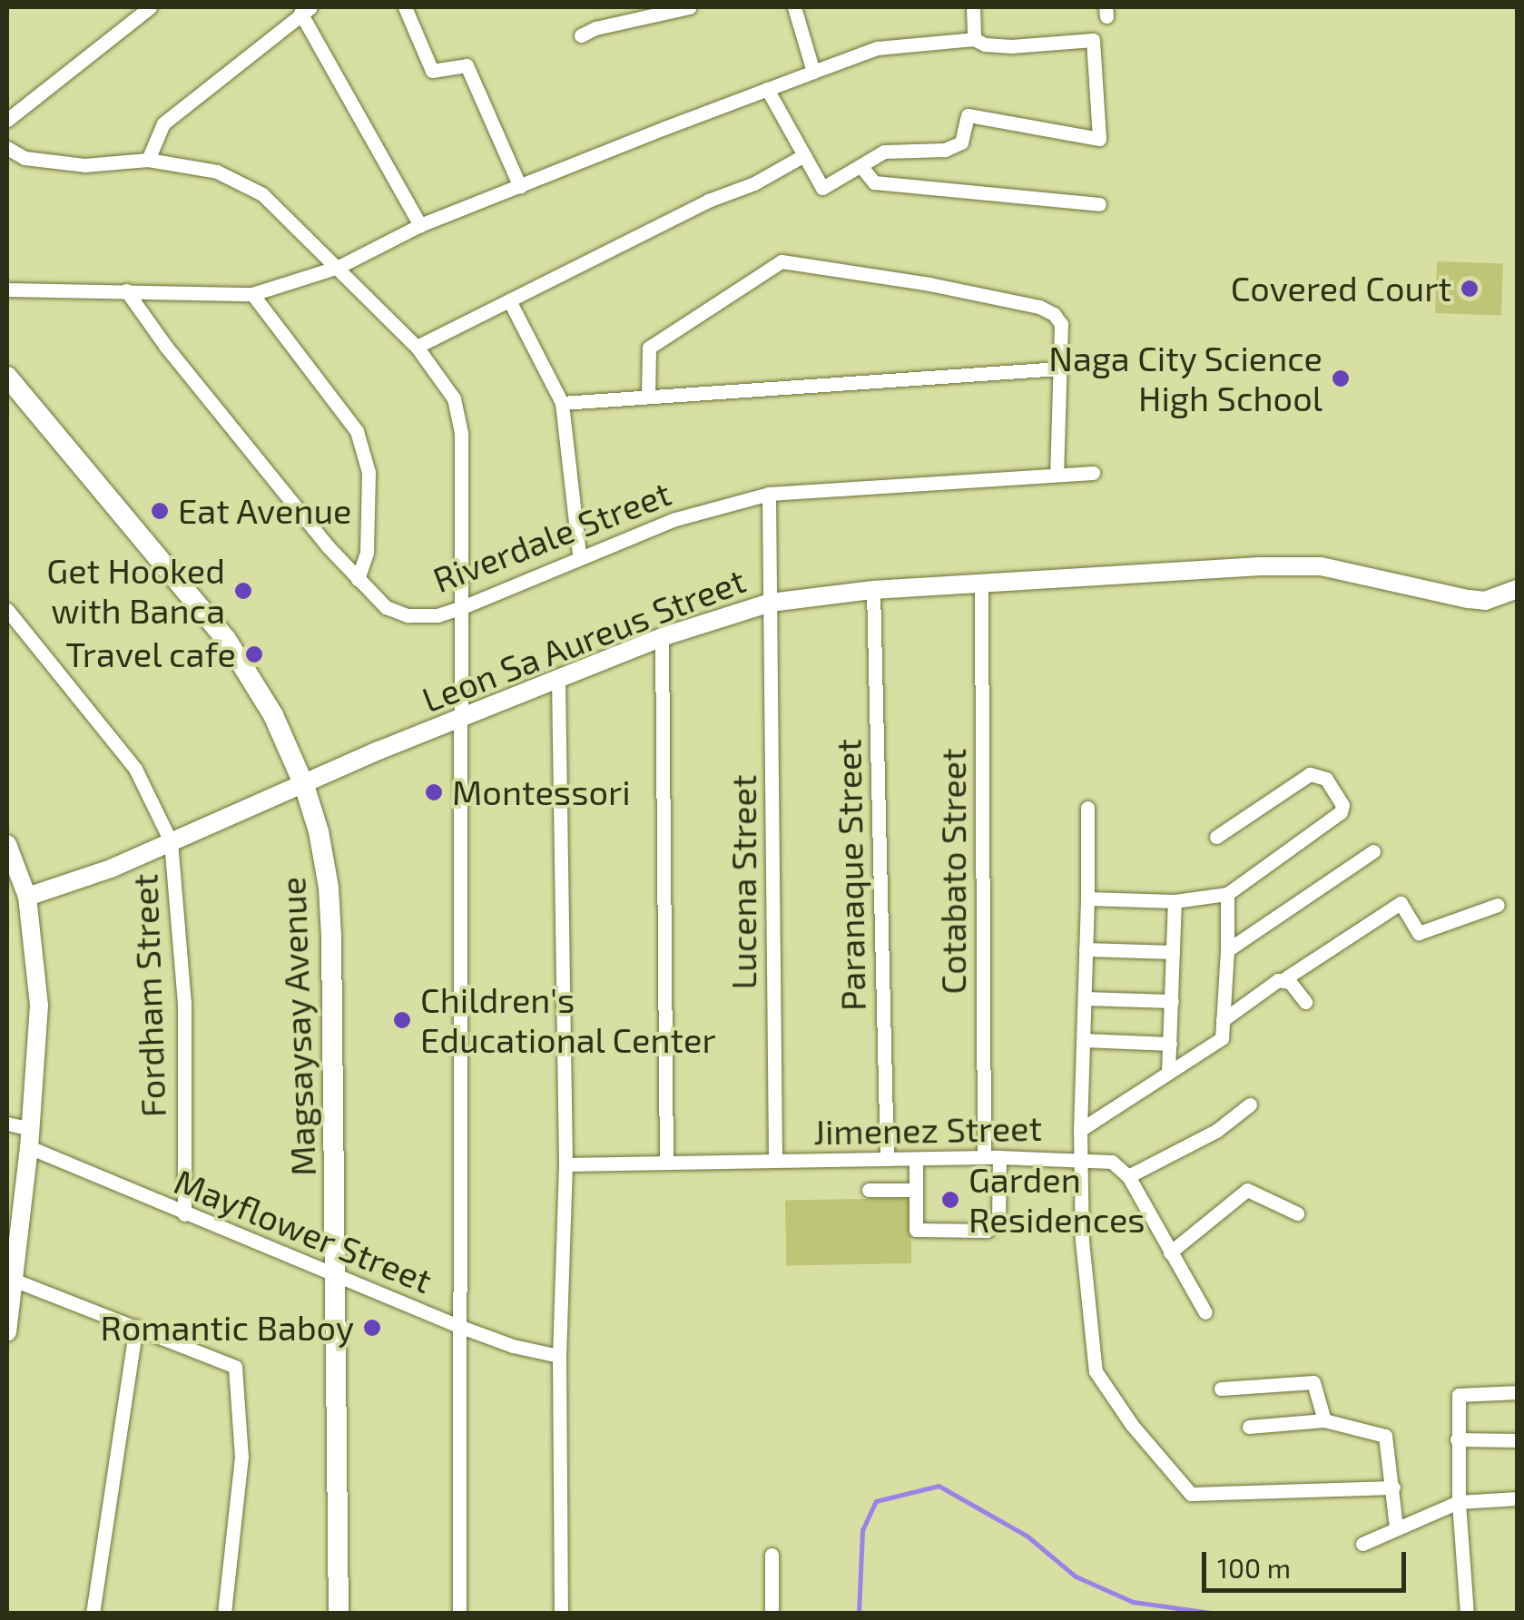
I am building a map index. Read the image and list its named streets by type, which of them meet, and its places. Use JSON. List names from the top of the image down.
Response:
{
  "streets": {
    "main road": ["Magsaysay Avenue"],
    "street": [
      "Riverdale Street",
      "Leon Sa Aureus Street",
      "Cotabato Street",
      "Paranaque Street",
      "Lucena Street",
      "Fordham Street",
      "Jimenez Street",
      "Mayflower Street"
    ]
  },
  "crossings": [
    ["Riverdale Street", "Lucena Street"],
    ["Leon Sa Aureus Street", "Cotabato Street"],
    ["Leon Sa Aureus Street", "Paranaque Street"],
    ["Leon Sa Aureus Street", "Lucena Street"],
    ["Leon Sa Aureus Street", "Fordham Street"],
    ["Leon Sa Aureus Street", "Magsaysay Avenue"],
    ["Cotabato Street", "Jimenez Street"],
    ["Paranaque Street", "Jimenez Street"],
    ["Lucena Street", "Jimenez Street"],
    ["Fordham Street", "Mayflower Street"],
    ["Magsaysay Avenue", "Mayflower Street"]
  ],
  "places": [
    "Covered Court",
    "Naga City Science High School",
    "Eat Avenue",
    "Get Hooked with Banca",
    "Travel cafe",
    "Montessori",
    "Children's Educational Center",
    "Garden Residences",
    "Romantic Baboy"
  ],
  "scale_bar": "100 m"
}
